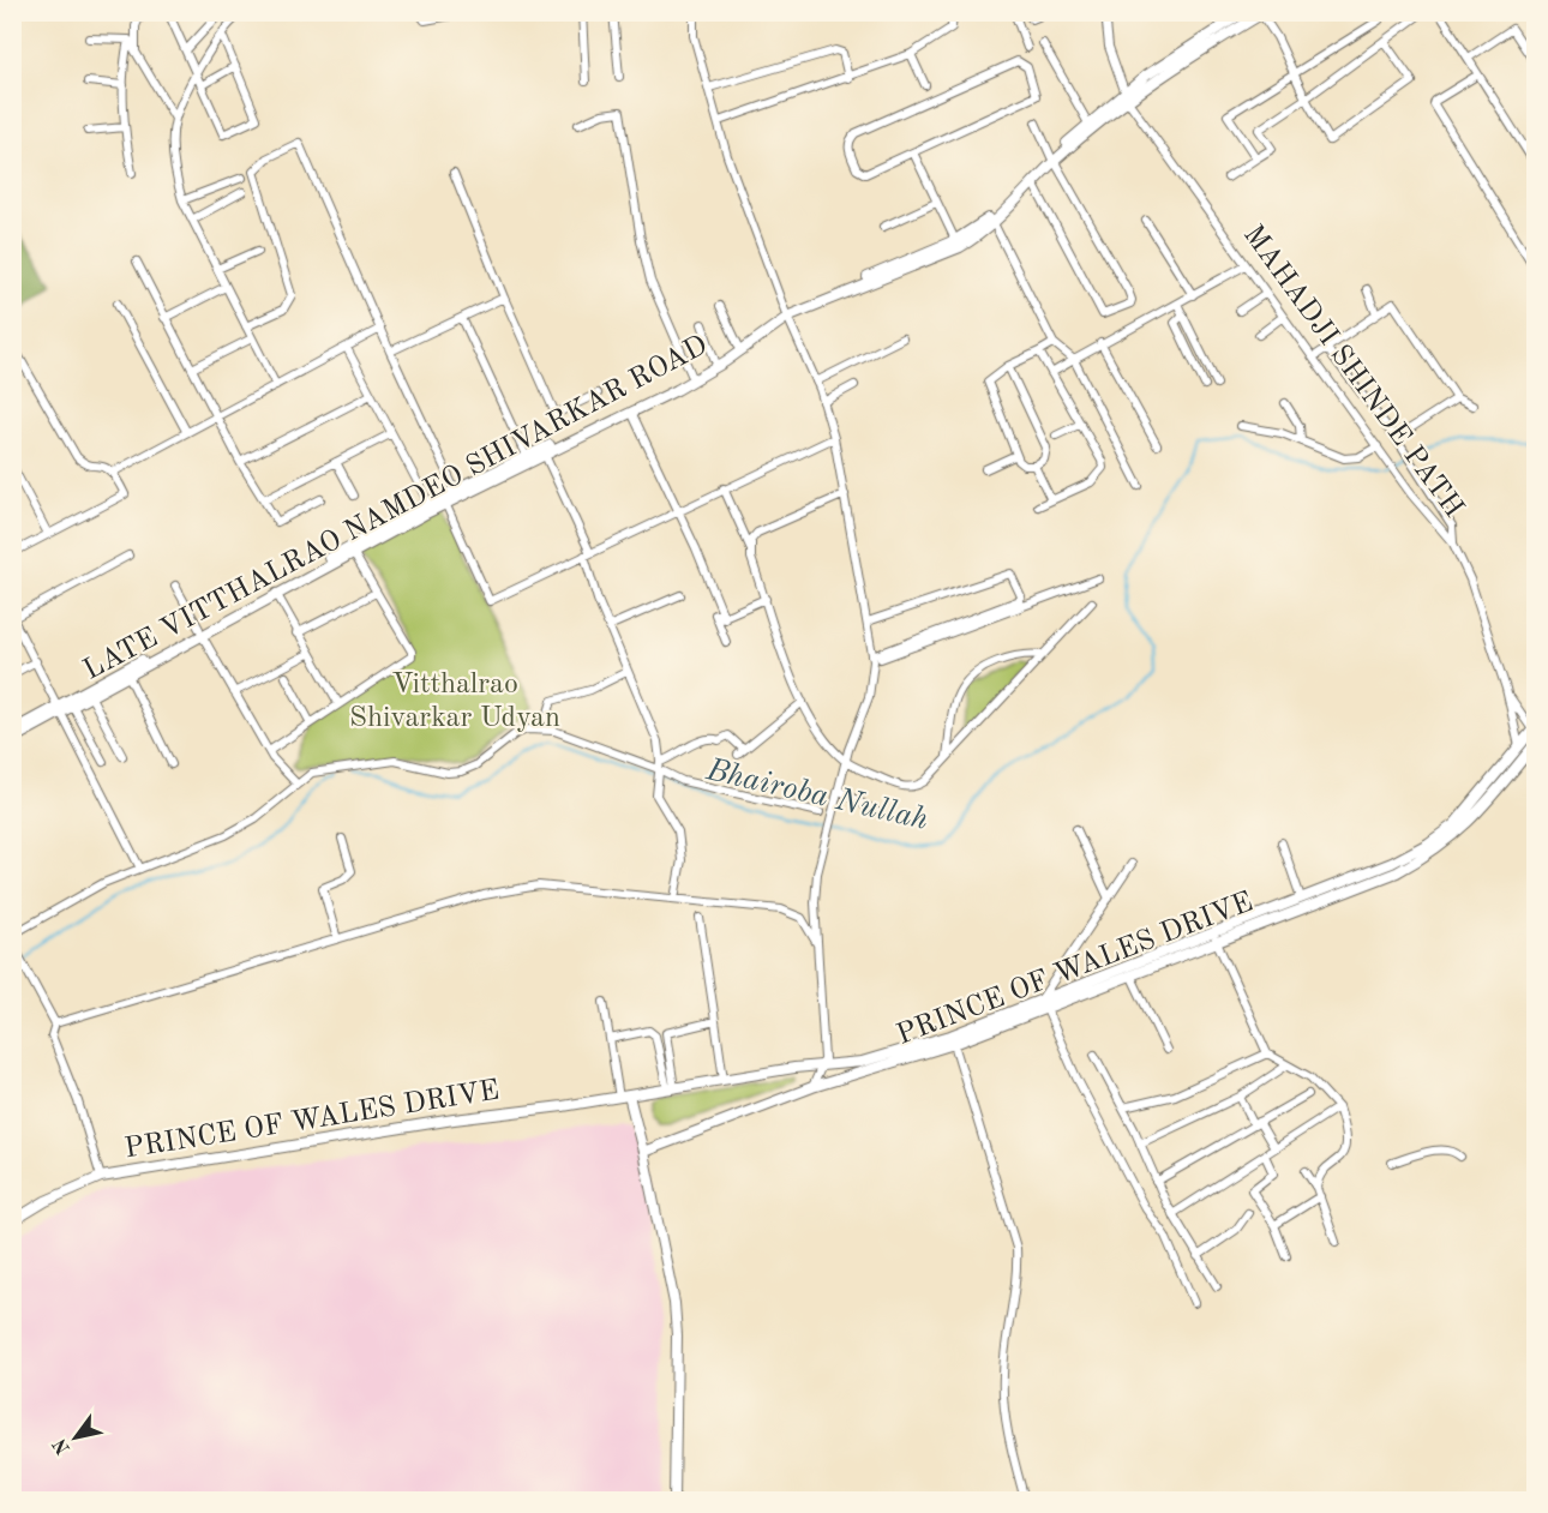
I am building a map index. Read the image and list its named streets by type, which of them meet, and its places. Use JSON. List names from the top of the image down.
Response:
{
  "streets": {
    "street": ["MAHADJI SHINDE PATH", "LATE VITTHALRAO NAMDEO SHIVARKAR ROAD", "PRINCE OF WALES DRIVE"]
  },
  "crossings": [
    ["MAHADJI SHINDE PATH", "LATE VITTHALRAO NAMDEO SHIVARKAR ROAD"],
    ["MAHADJI SHINDE PATH", "PRINCE OF WALES DRIVE"]
  ],
  "water": ["Bhairoba Nullah"],
  "parks": ["Vitthalrao Shivarkar Udyan"],
  "north": "bottom left"
}
